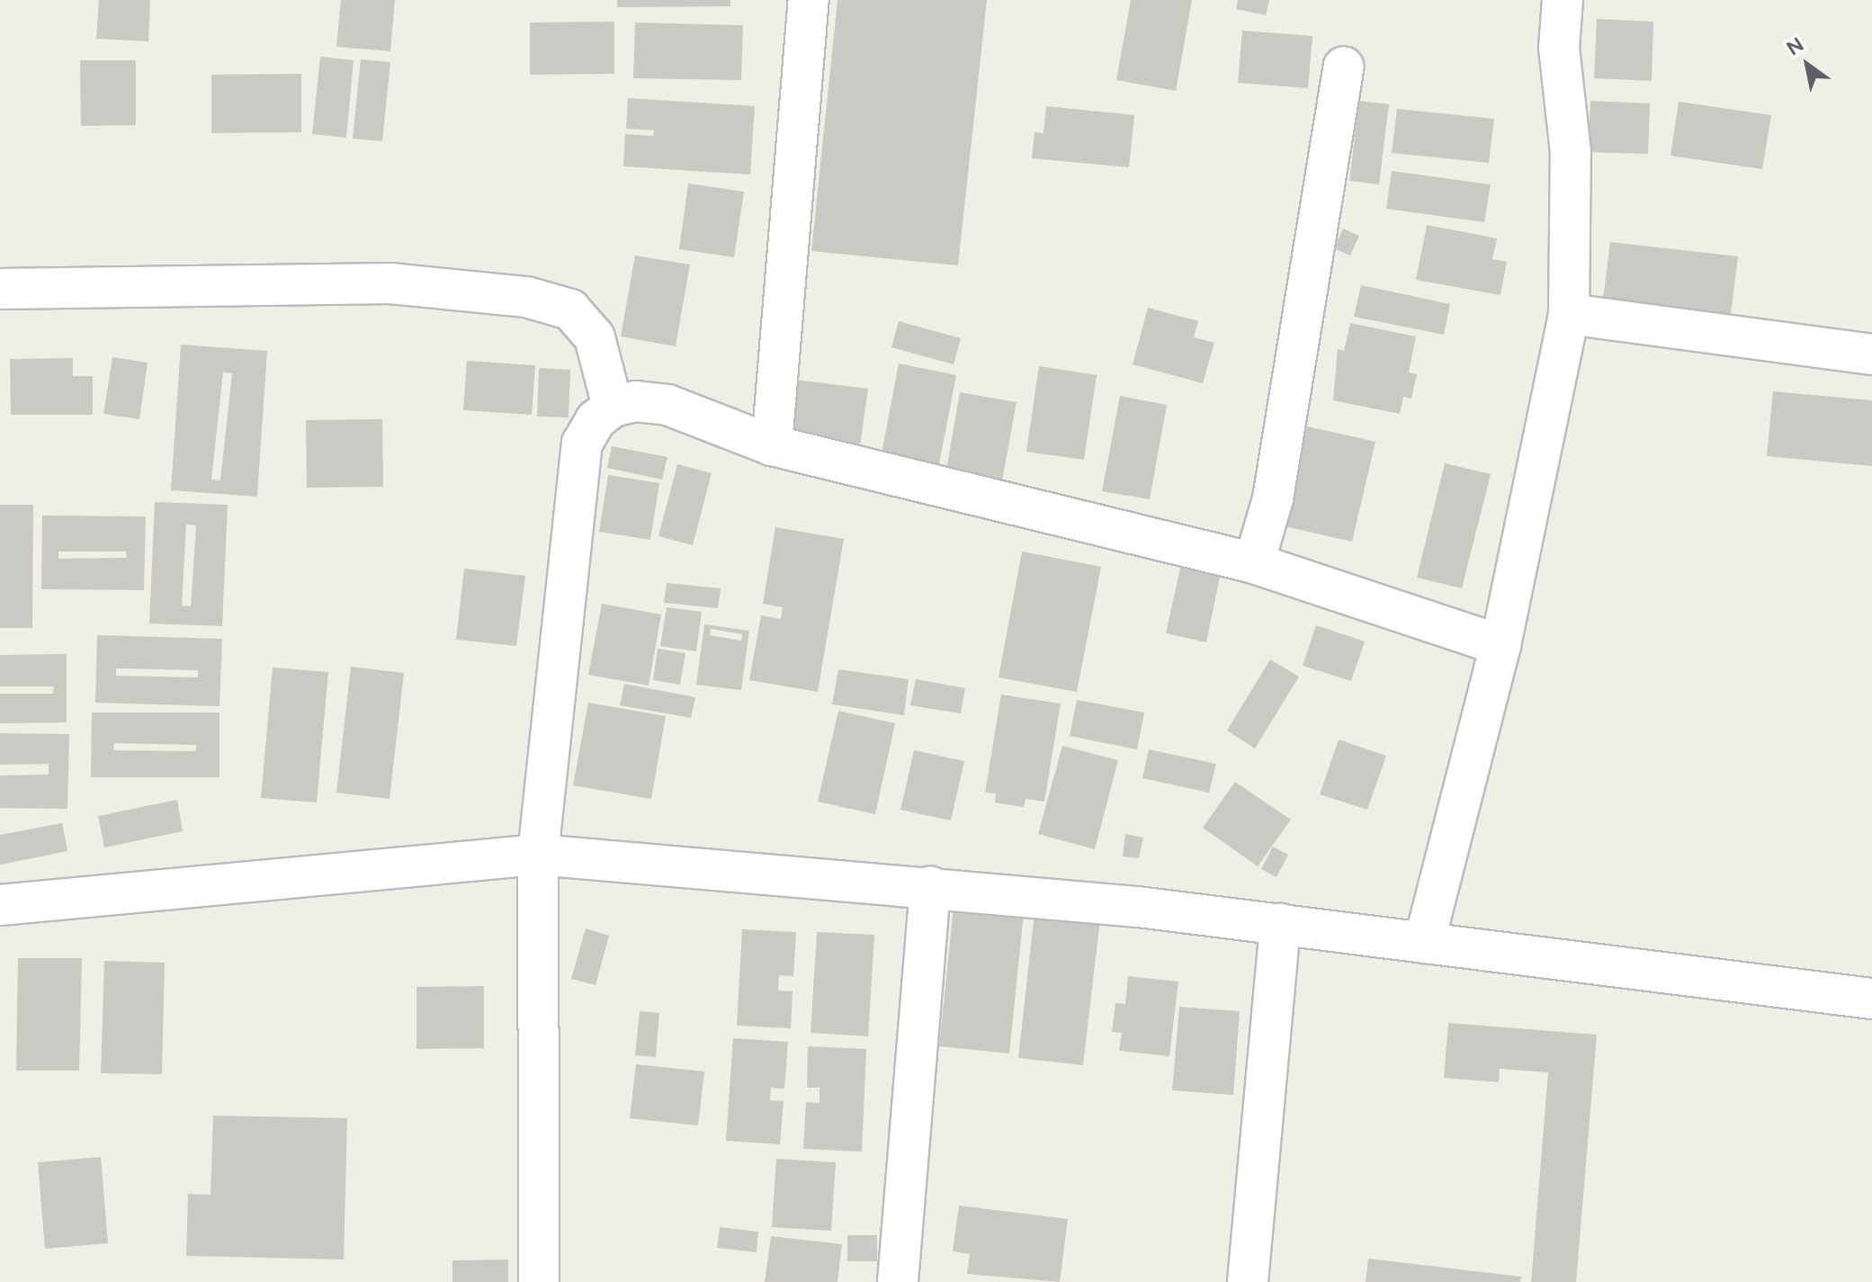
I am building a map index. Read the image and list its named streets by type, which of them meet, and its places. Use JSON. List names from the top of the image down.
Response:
{
  "north": "top left"
}
